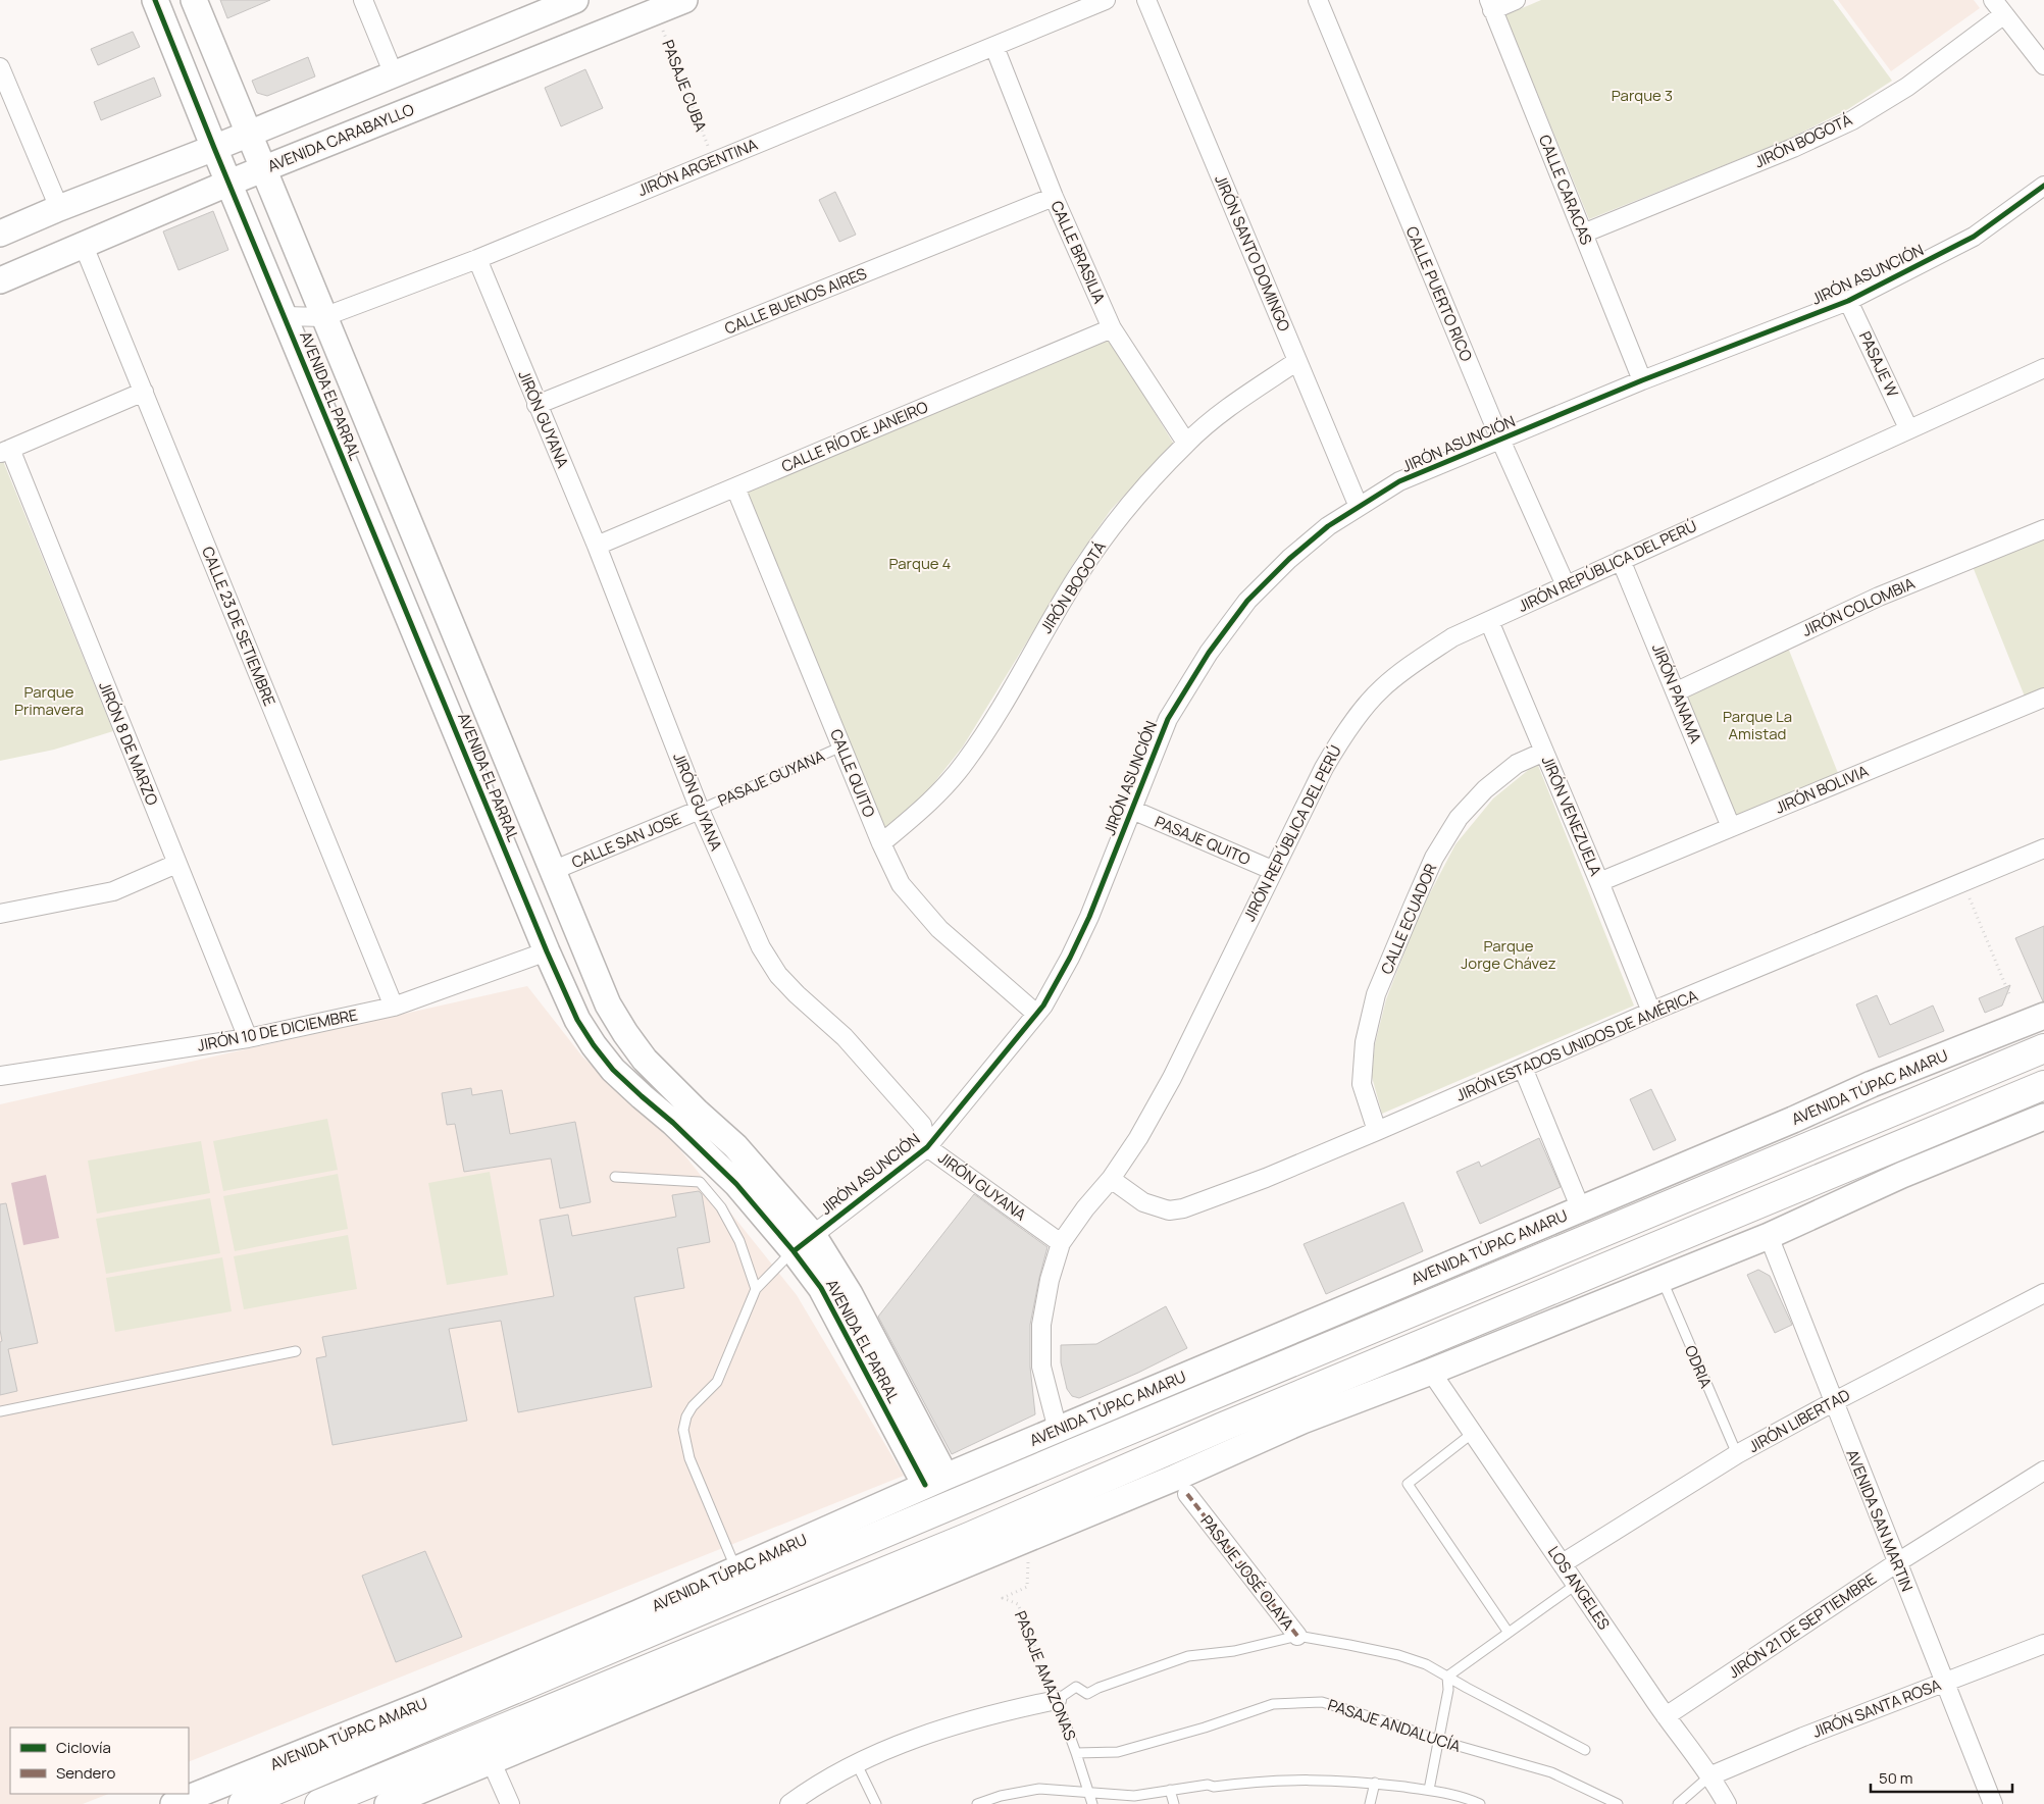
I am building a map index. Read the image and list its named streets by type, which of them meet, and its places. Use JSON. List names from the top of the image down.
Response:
{
  "streets": {
    "highway": ["AVENIDA TÚPAC AMARU"],
    "main road": ["AVENIDA CARABAYLLO", "AVENIDA EL PARRAL"],
    "street": [
      "JIRÓN BOGOTÁ",
      "JIRÓN ARGENTINA",
      "CALLE CARACAS",
      "CALLE BRASILIA",
      "JIRÓN SANTO DOMINGO",
      "JIRÓN ASUNCIÓN",
      "CALLE PUERTO RICO",
      "CALLE BUENOS AIRES",
      "PASAJE W",
      "JIRÓN GUYANA",
      "CALLE RÍO DE JANEIRO",
      "JIRÓN REPÚBLICA DEL PERÚ",
      "JIRÓN COLOMBIA",
      "CALLE 23 DE SETIEMBRE",
      "JIRÓN PANAMA",
      "JIRÓN 8 DE MARZO",
      "CALLE QUITO",
      "JIRÓN BOLIVIA",
      "JIRÓN VENEZUELA",
      "CALLE SAN JOSE",
      "PASAJE QUITO",
      "CALLE ECUADOR",
      "JIRÓN 10 DE DICIEMBRE",
      "JIRÓN ESTADOS UNIDOS DE AMÉRICA",
      "JIRÓN LIBERTAD",
      "AVENIDA SAN MARTIN",
      "PASAJE JOSÉ OLAYA",
      "LOS ANGELES",
      "JIRÓN 21 DE SEPTIEMBRE",
      "JIRÓN SANTA ROSA"
    ],
    "lane": [
      "PASAJE GUYANA",
      "ODRIA",
      "PASAJE AMAZONAS",
      "PASAJE ANDALUCÍA"
    ],
    "path": ["PASAJE CUBA"]
  },
  "crossings": [
    ["PASAJE CUBA", "AVENIDA CARABAYLLO"],
    ["PASAJE CUBA", "JIRÓN ARGENTINA"],
    ["AVENIDA CARABAYLLO", "AVENIDA EL PARRAL"],
    ["AVENIDA CARABAYLLO", "CALLE 23 DE SETIEMBRE"],
    ["JIRÓN BOGOTÁ", "CALLE CARACAS"],
    ["JIRÓN BOGOTÁ", "CALLE BRASILIA"],
    ["JIRÓN BOGOTÁ", "JIRÓN SANTO DOMINGO"],
    ["JIRÓN BOGOTÁ", "CALLE QUITO"],
    ["JIRÓN ARGENTINA", "CALLE BRASILIA"],
    ["JIRÓN ARGENTINA", "AVENIDA EL PARRAL"],
    ["JIRÓN ARGENTINA", "JIRÓN GUYANA"],
    ["CALLE CARACAS", "JIRÓN ASUNCIÓN"],
    ["CALLE BRASILIA", "CALLE BUENOS AIRES"],
    ["CALLE BRASILIA", "CALLE RÍO DE JANEIRO"],
    ["JIRÓN SANTO DOMINGO", "JIRÓN ASUNCIÓN"],
    ["JIRÓN ASUNCIÓN", "CALLE PUERTO RICO"],
    ["JIRÓN ASUNCIÓN", "PASAJE W"],
    ["JIRÓN ASUNCIÓN", "AVENIDA EL PARRAL"],
    ["JIRÓN ASUNCIÓN", "JIRÓN GUYANA"],
    ["JIRÓN ASUNCIÓN", "CALLE QUITO"],
    ["JIRÓN ASUNCIÓN", "PASAJE QUITO"],
    ["CALLE PUERTO RICO", "JIRÓN REPÚBLICA DEL PERÚ"],
    ["CALLE BUENOS AIRES", "JIRÓN GUYANA"],
    ["PASAJE W", "JIRÓN REPÚBLICA DEL PERÚ"],
    ["AVENIDA EL PARRAL", "CALLE SAN JOSE"],
    ["AVENIDA EL PARRAL", "JIRÓN 10 DE DICIEMBRE"],
    ["AVENIDA EL PARRAL", "AVENIDA TÚPAC AMARU"],
    ["JIRÓN GUYANA", "CALLE RÍO DE JANEIRO"],
    ["JIRÓN GUYANA", "JIRÓN REPÚBLICA DEL PERÚ"],
    ["JIRÓN GUYANA", "PASAJE GUYANA"],
    ["JIRÓN GUYANA", "CALLE SAN JOSE"],
    ["CALLE RÍO DE JANEIRO", "CALLE QUITO"],
    ["JIRÓN REPÚBLICA DEL PERÚ", "JIRÓN PANAMA"],
    ["JIRÓN REPÚBLICA DEL PERÚ", "JIRÓN VENEZUELA"],
    ["JIRÓN REPÚBLICA DEL PERÚ", "PASAJE QUITO"],
    ["JIRÓN REPÚBLICA DEL PERÚ", "JIRÓN ESTADOS UNIDOS DE AMÉRICA"],
    ["JIRÓN REPÚBLICA DEL PERÚ", "AVENIDA TÚPAC AMARU"],
    ["JIRÓN COLOMBIA", "JIRÓN PANAMA"],
    ["CALLE 23 DE SETIEMBRE", "JIRÓN 10 DE DICIEMBRE"],
    ["JIRÓN PANAMA", "JIRÓN BOLIVIA"],
    ["JIRÓN 8 DE MARZO", "JIRÓN 10 DE DICIEMBRE"],
    ["CALLE QUITO", "PASAJE GUYANA"],
    ["PASAJE GUYANA", "CALLE SAN JOSE"],
    ["JIRÓN BOLIVIA", "JIRÓN VENEZUELA"],
    ["JIRÓN VENEZUELA", "CALLE ECUADOR"],
    ["JIRÓN VENEZUELA", "JIRÓN ESTADOS UNIDOS DE AMÉRICA"],
    ["CALLE ECUADOR", "JIRÓN ESTADOS UNIDOS DE AMÉRICA"],
    ["ODRIA", "JIRÓN LIBERTAD"],
    ["JIRÓN LIBERTAD", "AVENIDA SAN MARTIN"],
    ["JIRÓN LIBERTAD", "LOS ANGELES"],
    ["AVENIDA SAN MARTIN", "JIRÓN 21 DE SEPTIEMBRE"],
    ["AVENIDA SAN MARTIN", "JIRÓN SANTA ROSA"],
    ["LOS ANGELES", "JIRÓN 21 DE SEPTIEMBRE"],
    ["LOS ANGELES", "JIRÓN SANTA ROSA"],
    ["PASAJE AMAZONAS", "PASAJE ANDALUCÍA"]
  ],
  "parks": [
    "Parque 3",
    "Parque 4",
    "Parque Primavera",
    "Parque La Amistad",
    "Parque Jorge Chávez"
  ],
  "legend": ["Ciclovía", "Sendero"],
  "scale_bar": "50 m"
}
